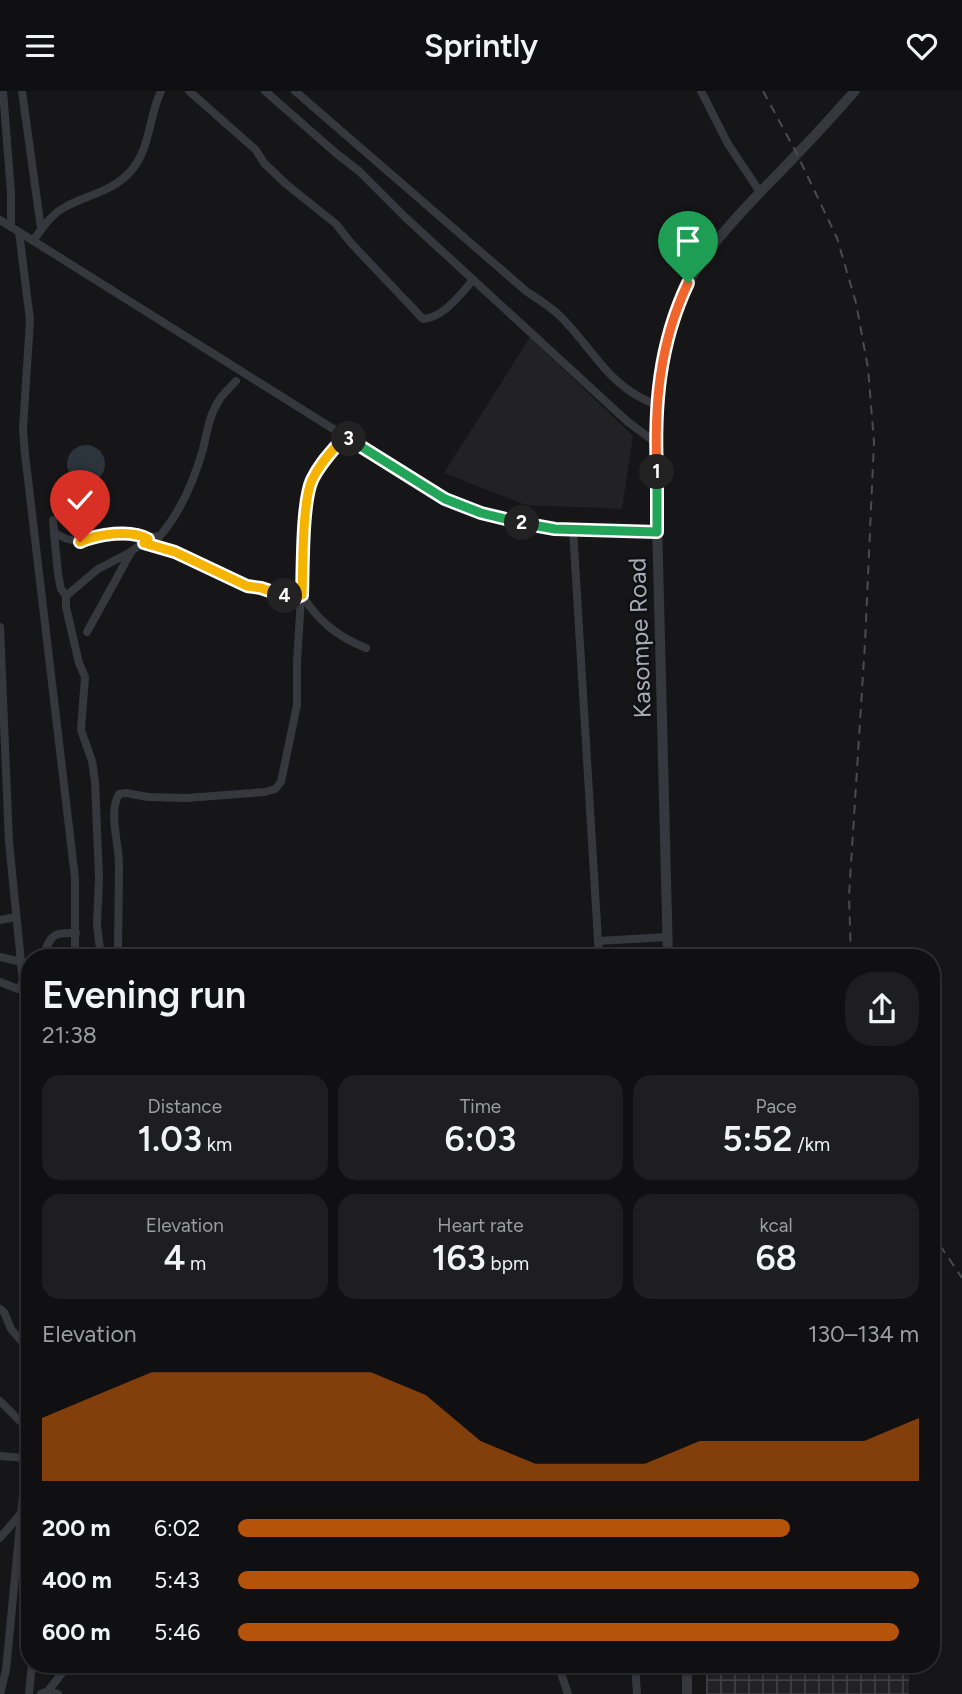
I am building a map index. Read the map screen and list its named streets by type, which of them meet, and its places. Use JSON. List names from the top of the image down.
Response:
{
  "streets": {
    "street": ["Kasompe Road"]
  },
  "page": {
    "header": "Sprintly",
    "pins": [
      "3",
      "1",
      "2",
      "4"
    ],
    "heading": ["Evening run", "21:38"],
    "stats": [
      ["Distance", "1.03 km"],
      ["Time", "6:03"],
      ["Pace", "5:52 /km"],
      ["Elevation", "4 m"],
      ["Heart rate", "163 bpm"],
      ["kcal", "68"]
    ],
    "chart": ["Elevation", "130–134 m"],
    "list": [
      {
        "name": "200 m",
        "note": "6:02"
      },
      {
        "name": "400 m",
        "note": "5:43"
      },
      {
        "name": "600 m",
        "note": "5:46"
      }
    ]
  }
}
